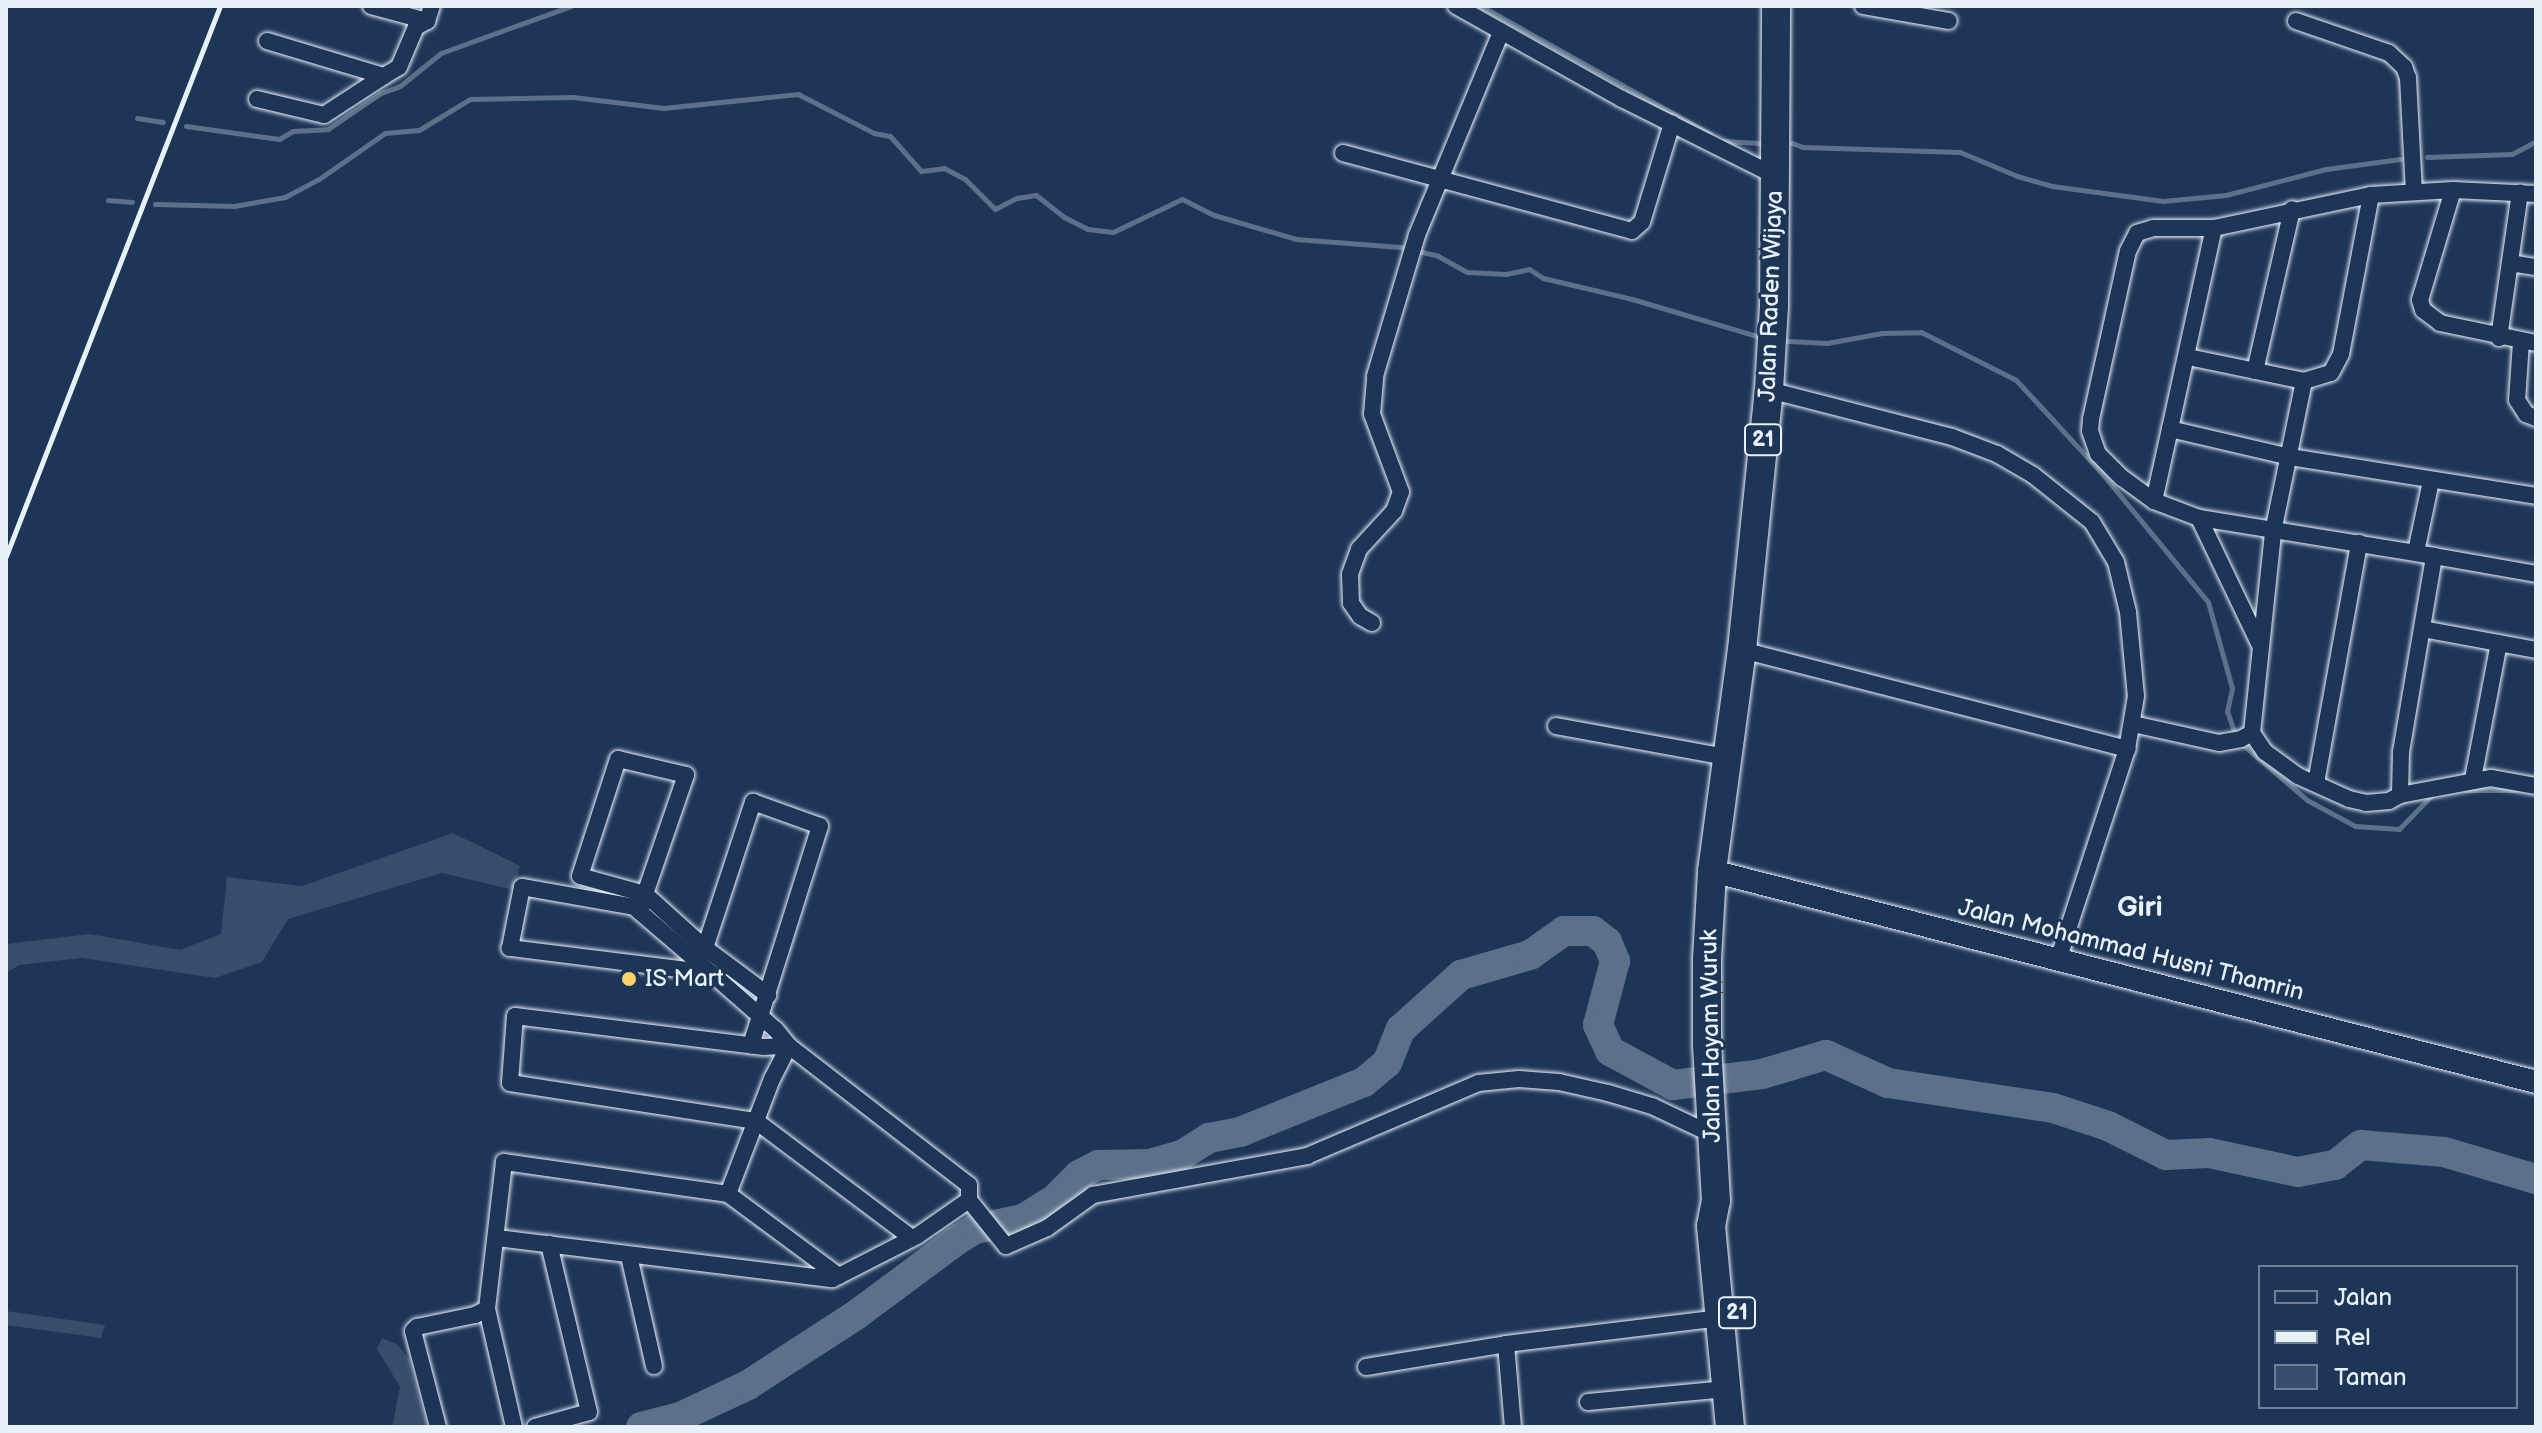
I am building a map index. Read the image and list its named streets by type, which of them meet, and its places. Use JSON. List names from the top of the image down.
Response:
{
  "streets": {
    "highway": ["Jalan Raden Wijaya", "21", "Jalan Hayam Wuruk"],
    "street": ["Jalan Mohammad Husni Thamrin"]
  },
  "crossings": [
    ["Jalan Raden Wijaya", "Jalan Mohammad Husni Thamrin"],
    ["Jalan Raden Wijaya", "Jalan Hayam Wuruk"],
    ["Jalan Mohammad Husni Thamrin", "Jalan Hayam Wuruk"]
  ],
  "districts": ["Giri"],
  "places": ["IS Mart"],
  "legend": ["Jalan", "Rel", "Taman"]
}
